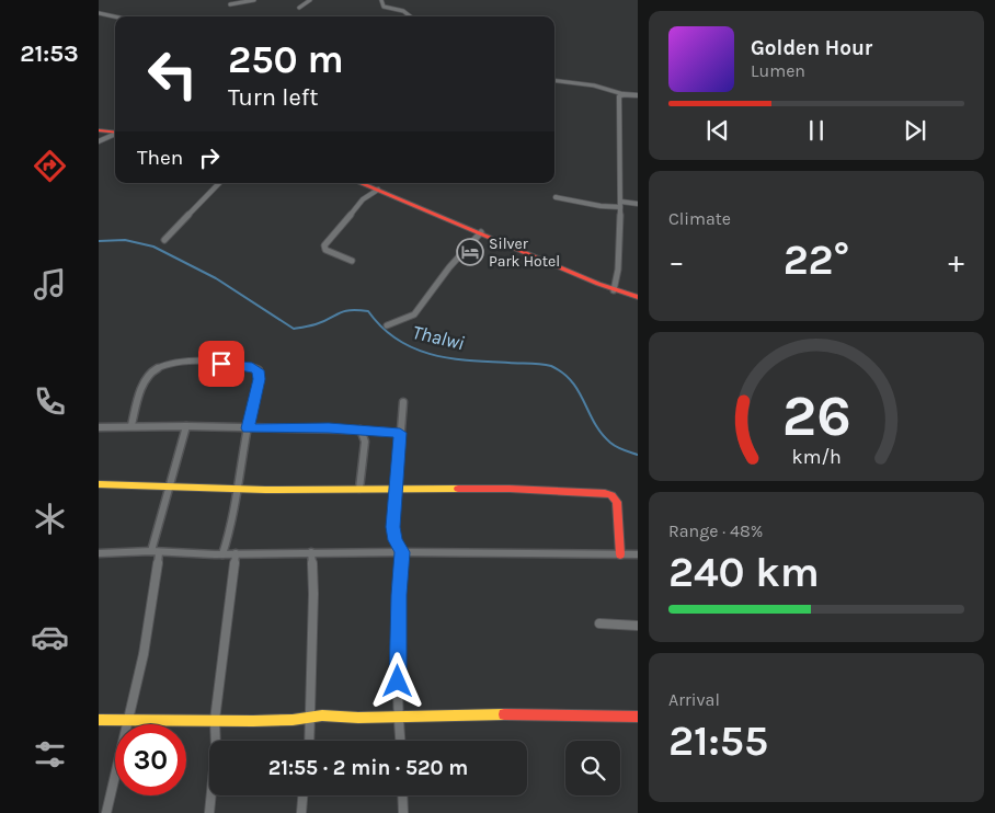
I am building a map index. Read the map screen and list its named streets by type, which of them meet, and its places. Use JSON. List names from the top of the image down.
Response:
{
  "water": ["Thalwi"],
  "places": {
    "hotel": ["Silver Park Hotel"]
  },
  "page": {
    "tabs": "21:53",
    "turn": ["250 m", "Turn left"],
    "song": ["Golden Hour", "Lumen"],
    "then": "Then",
    "tile": [
      "Climate",
      ["Range · 48%", "240 km"],
      ["Arrival", "21:55"]
    ],
    "heat": ["−", "22°", "+"],
    "limit": "30",
    "trip": "21:55 · 2 min · 520 m",
    "gauge": ["26", "km/h"]
  }
}
